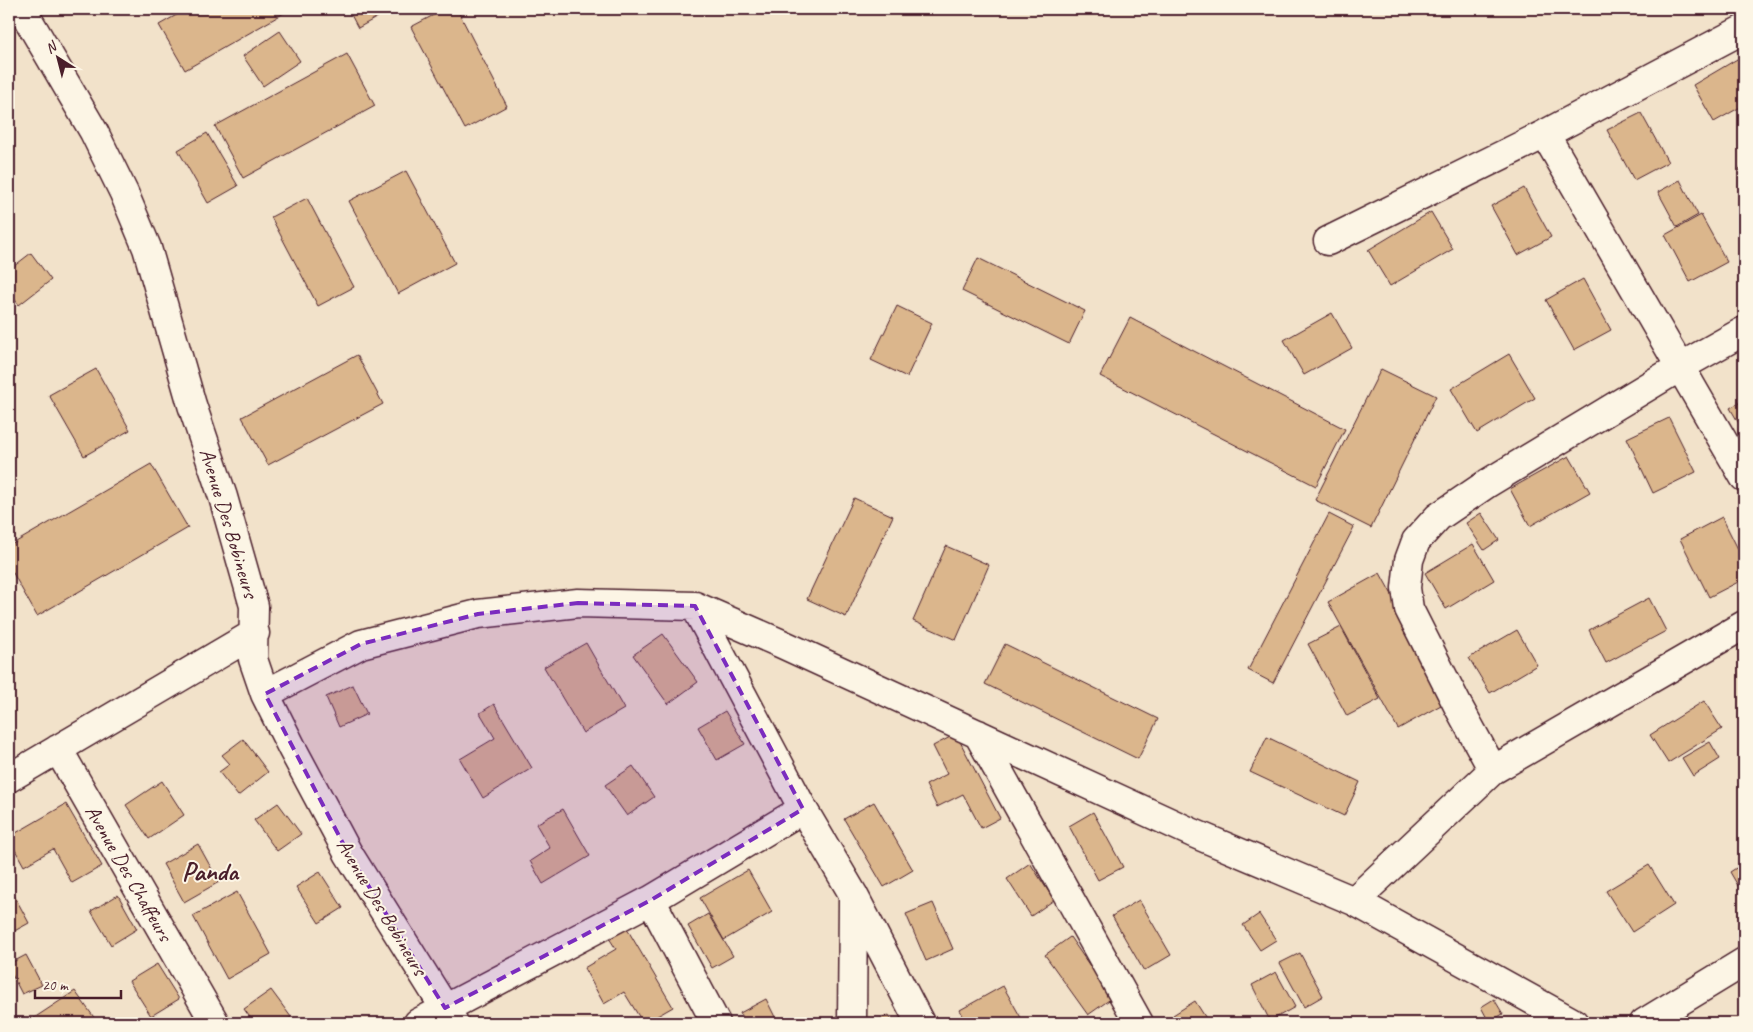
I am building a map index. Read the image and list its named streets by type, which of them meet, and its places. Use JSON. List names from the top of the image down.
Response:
{
  "streets": {
    "street": ["Avenue Des Bobineurs", "Avenue Des Chaffeurs"]
  },
  "districts": ["Panda"],
  "scale_bar": "20 m",
  "north": "top left"
}
